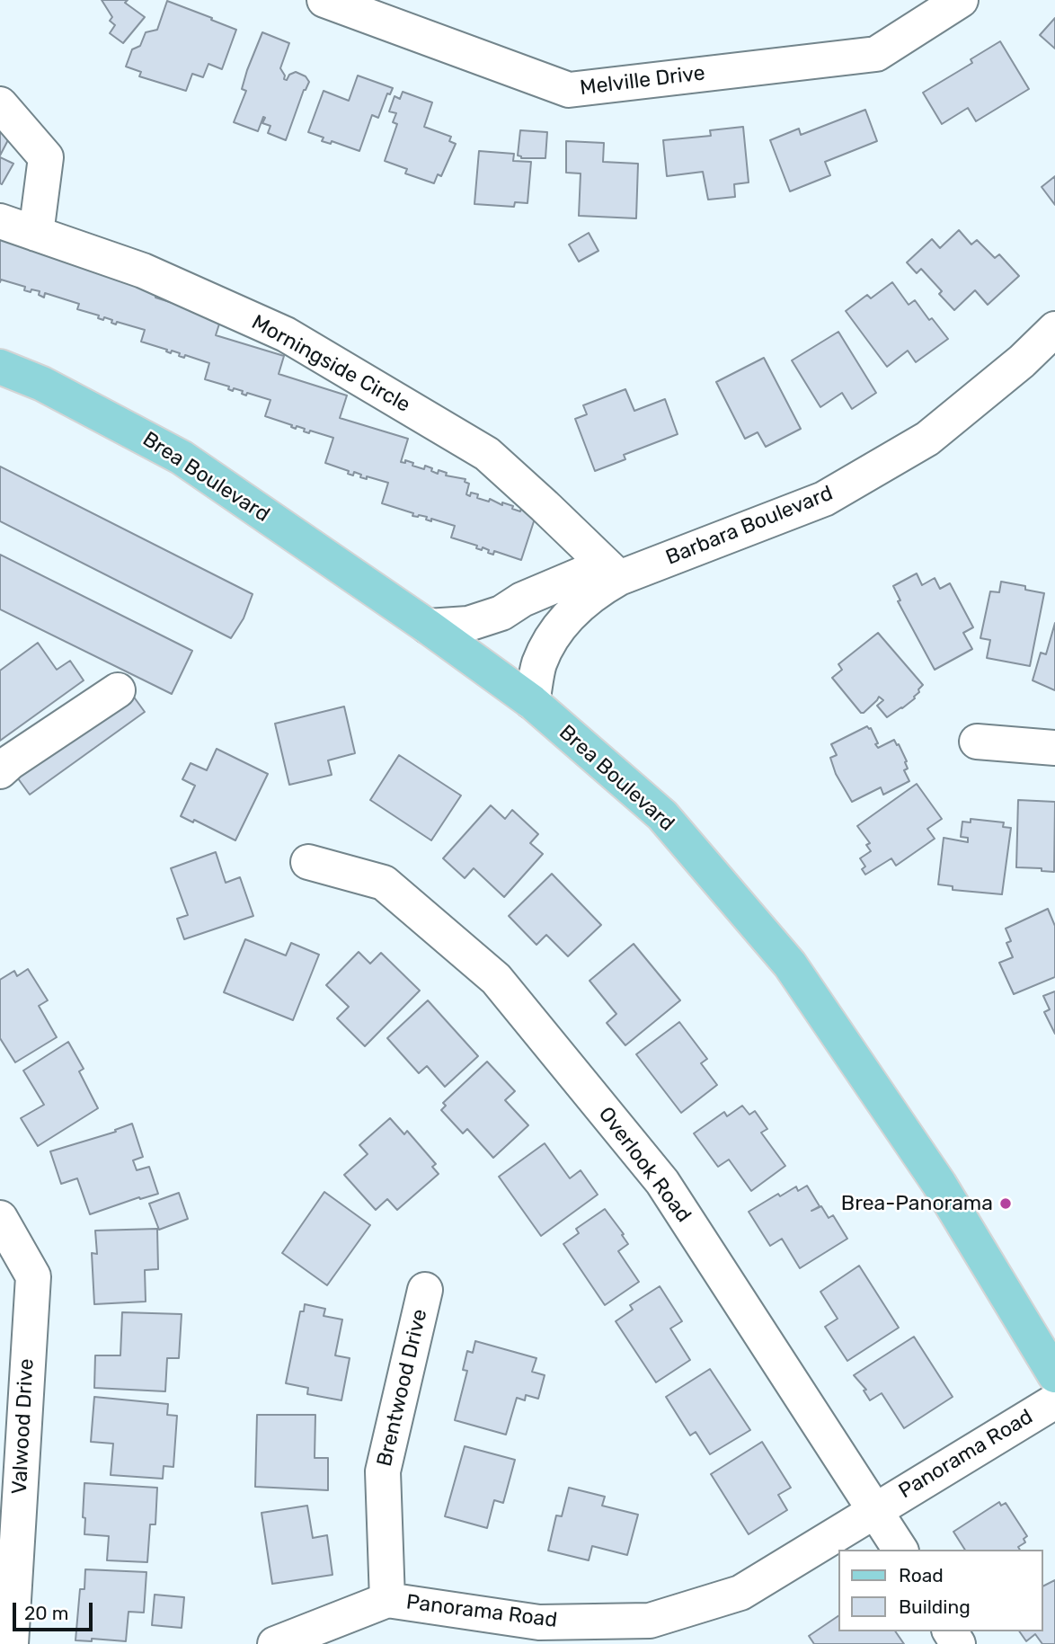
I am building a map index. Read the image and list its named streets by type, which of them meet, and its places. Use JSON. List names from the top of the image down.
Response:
{
  "streets": {
    "main road": ["Brea Boulevard"],
    "street": [
      "Melville Drive",
      "Morningside Circle",
      "Barbara Boulevard",
      "Overlook Road",
      "Brentwood Drive",
      "Valwood Drive",
      "Panorama Road"
    ]
  },
  "crossings": [
    ["Morningside Circle", "Barbara Boulevard"],
    ["Brea Boulevard", "Barbara Boulevard"],
    ["Overlook Road", "Panorama Road"],
    ["Brentwood Drive", "Panorama Road"]
  ],
  "places": ["Brea-Panorama"],
  "legend": ["Road", "Building"],
  "scale_bar": "20 m"
}
